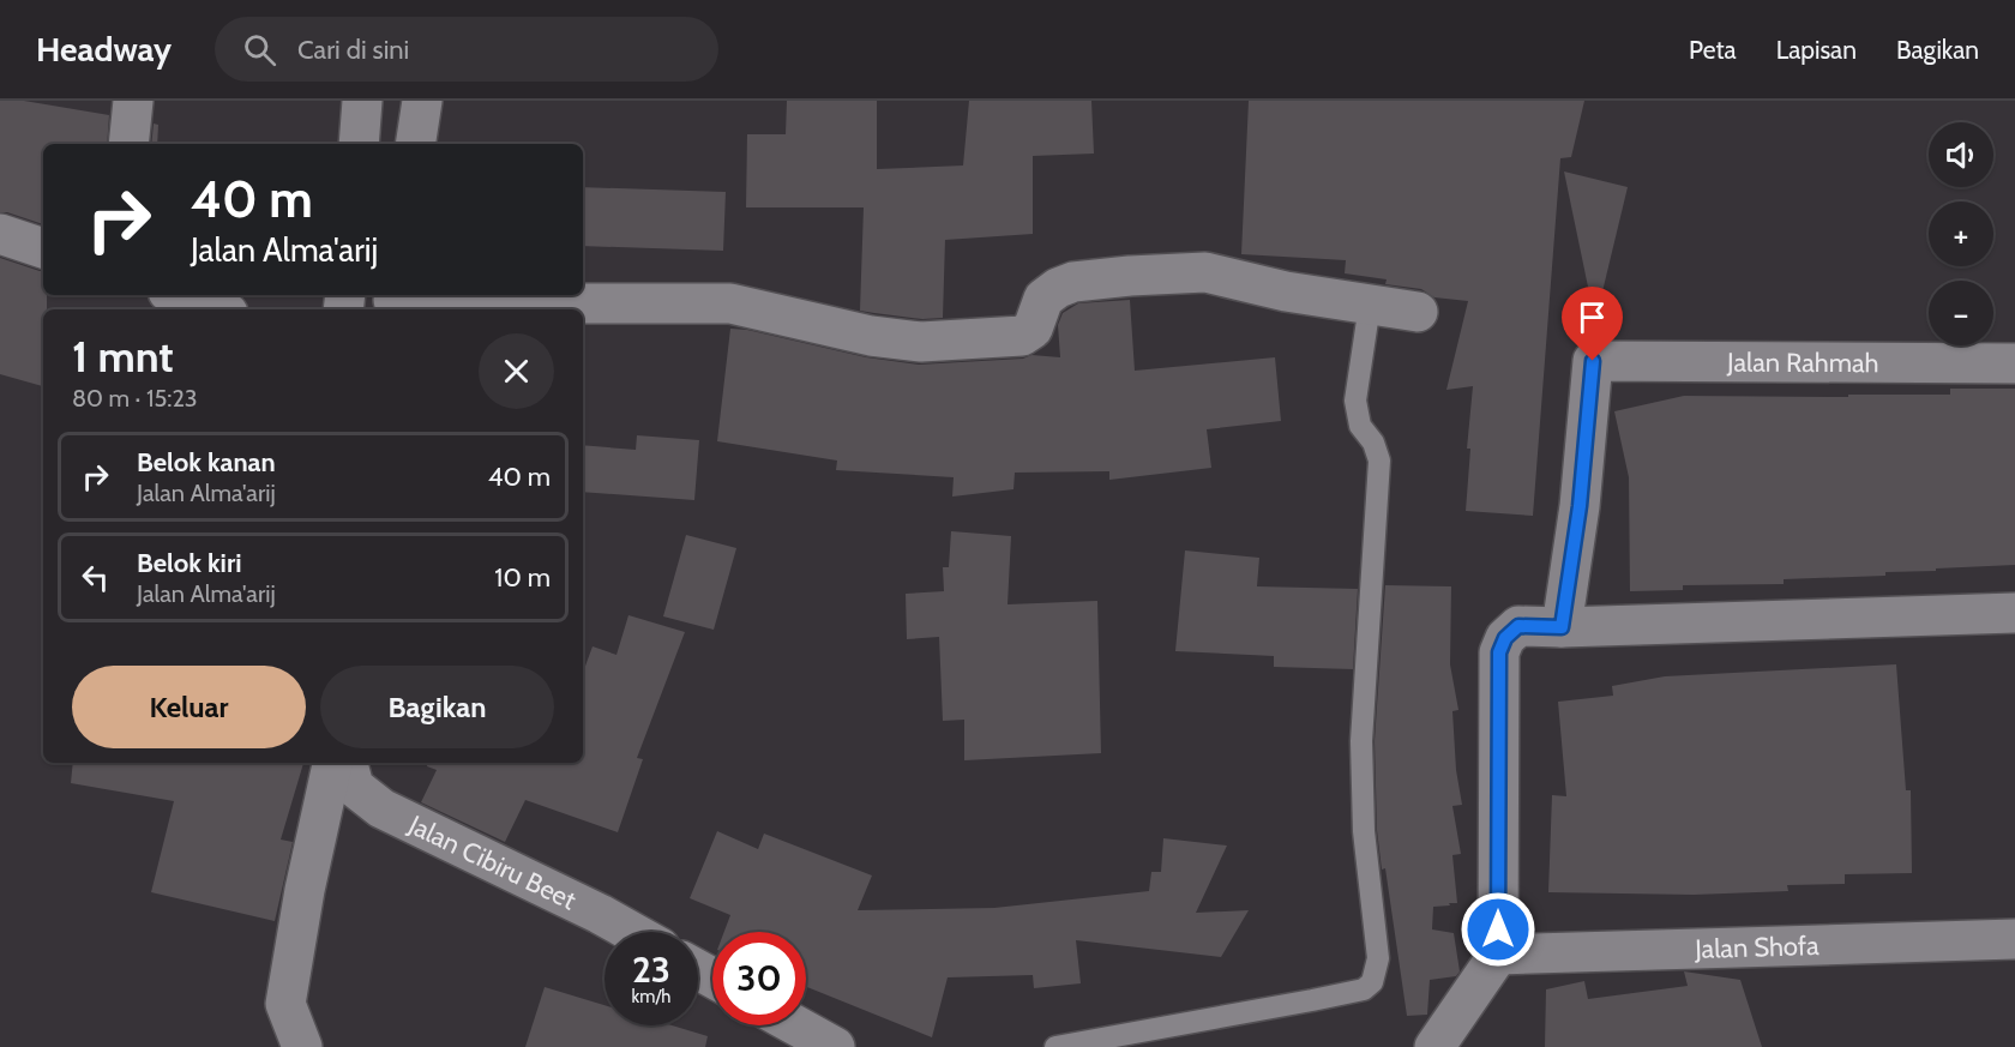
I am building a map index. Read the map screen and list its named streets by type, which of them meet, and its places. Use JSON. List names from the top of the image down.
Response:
{
  "streets": {
    "street": ["Jalan Rahmah", "Jalan Cibiru Beet", "Jalan Shofa"]
  },
  "page": {
    "header": "Headway",
    "search": "Cari di sini",
    "nav": ["Peta", "Lapisan", "Bagikan"],
    "map_buttons": ["+", "−"],
    "turn": ["40 m", "Jalan Alma'arij"],
    "heading": ["1 mnt", "80 m · 15:23"],
    "list": [
      {
        "name": "Belok kanan",
        "note": "Jalan Alma'arij",
        "value": "40 m"
      },
      {
        "name": "Belok kiri",
        "note": "Jalan Alma'arij",
        "value": "10 m"
      }
    ],
    "buttons": ["Keluar", "Bagikan"],
    "speed": "23 km/h",
    "limit": "30"
  }
}
